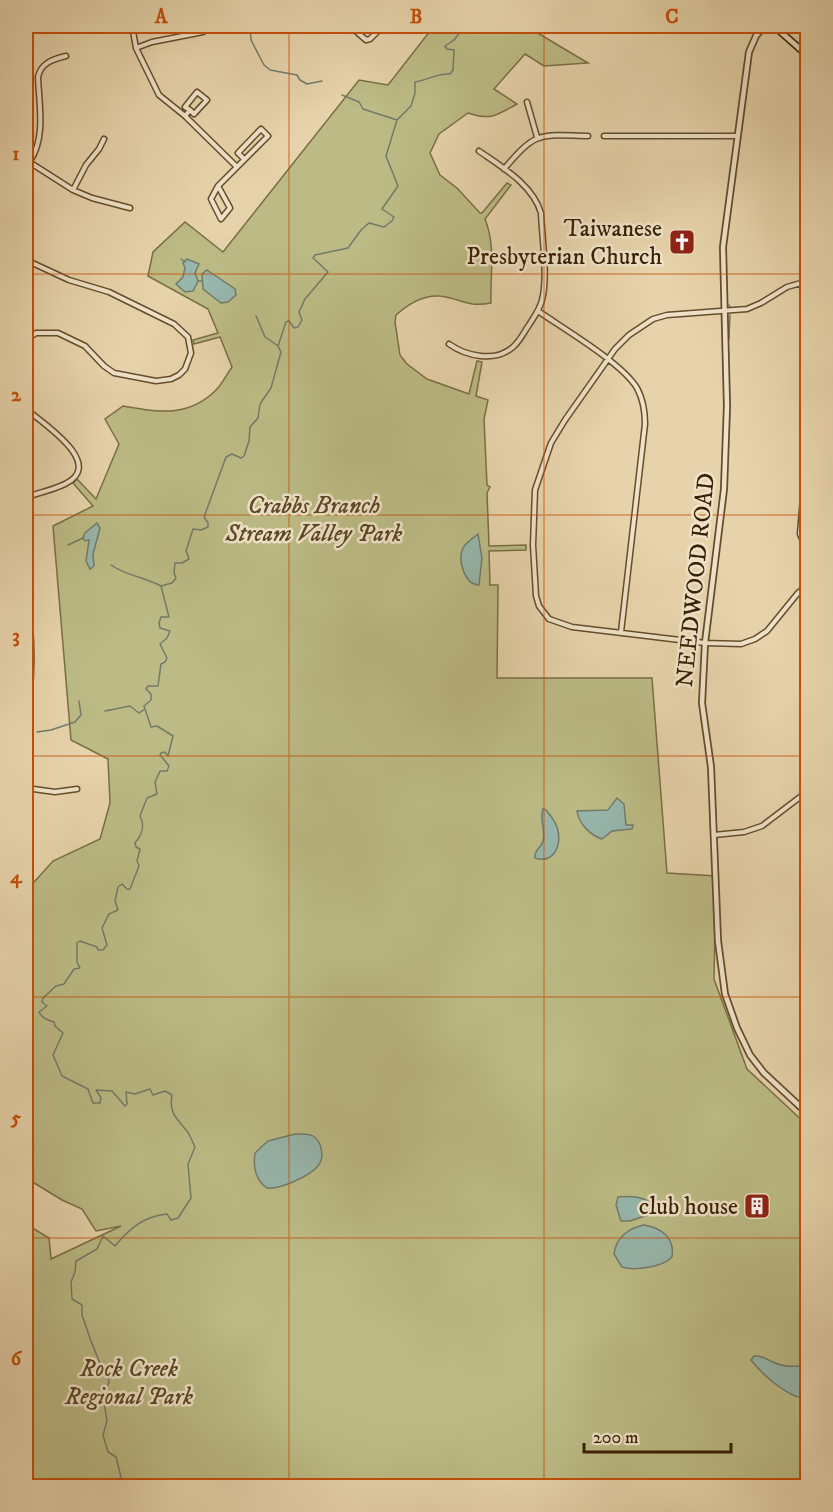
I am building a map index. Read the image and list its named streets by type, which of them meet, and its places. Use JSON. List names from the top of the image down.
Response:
{
  "streets": {
    "street": ["NEEDWOOD ROAD"]
  },
  "parks": ["Crabbs Branch Stream Valley Park", "Rock Creek Regional Park"],
  "places": {
    "church": ["Taiwanese Presbyterian Church"],
    "building": ["club house"]
  },
  "scale_bar": "200 m",
  "grid": {
    "columns": ["A", "B", "C"],
    "rows": [
      "1",
      "2",
      "3",
      "4",
      "5",
      "6"
    ]
  }
}
